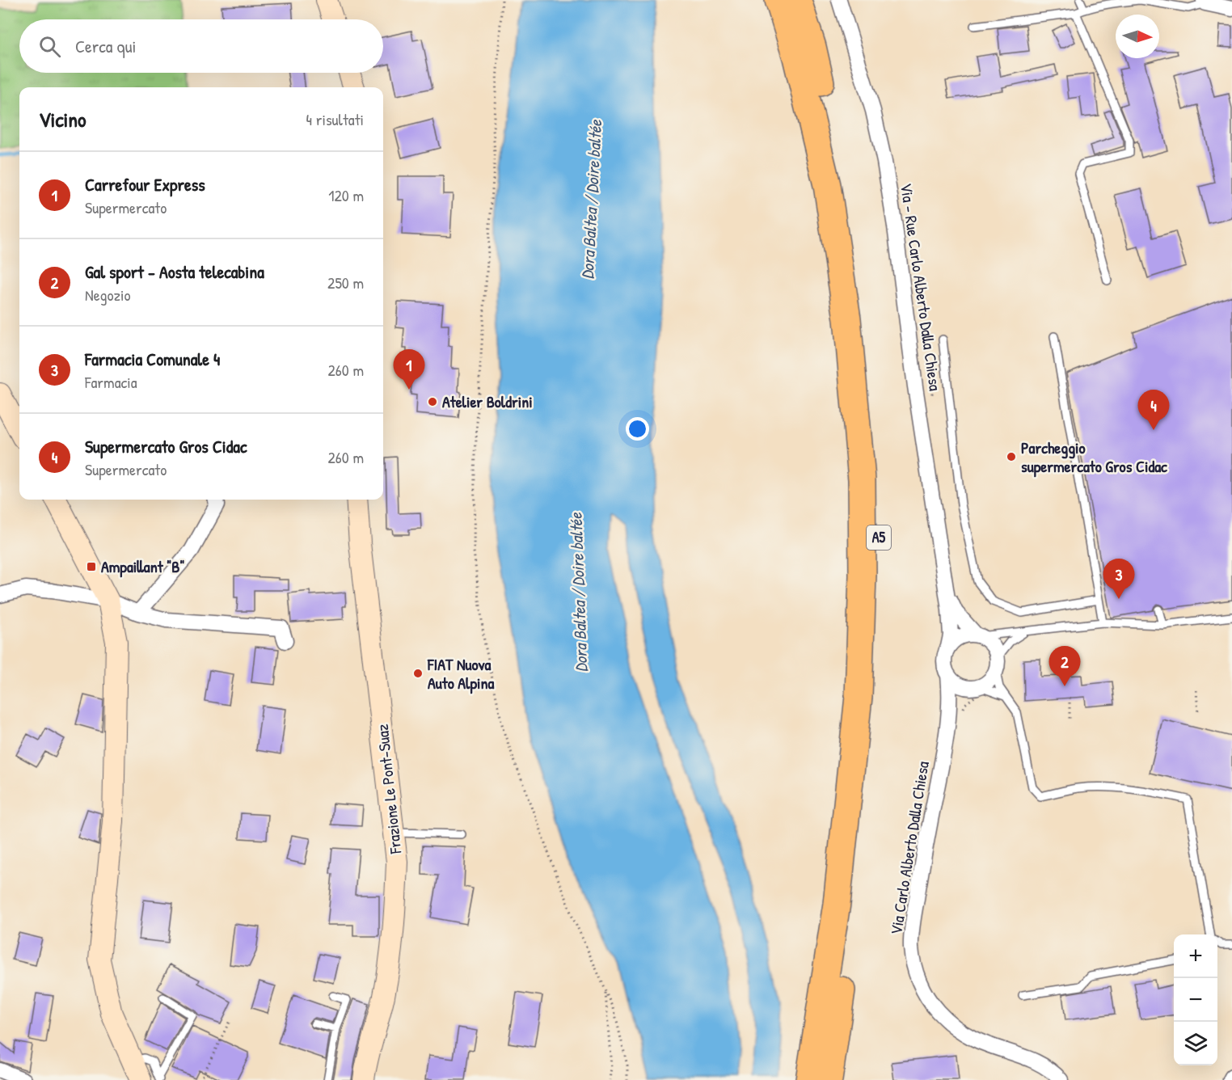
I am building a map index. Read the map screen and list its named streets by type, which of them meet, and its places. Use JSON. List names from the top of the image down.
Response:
{
  "streets": {
    "highway": ["A5"],
    "main road": ["Frazione Le Pont-Suaz"],
    "street": ["Via - Rue Carlo Alberto Dalla Chiesa", "Via Carlo Alberto Dalla Chiesa"]
  },
  "water": ["Dora Baltea / Doire baltée"],
  "places": {
    "other": ["Atelier Boldrini", "Parcheggio supermercato Gros Cidac", "FIAT Nuova Auto Alpina"],
    "transit": ["Ampaillant \"B\""]
  },
  "north": "right",
  "page": {
    "search": "Cerca qui",
    "heading": ["Vicino", "4 risultati"],
    "list": [
      {
        "mark": "1",
        "name": "Carrefour Express",
        "note": "Supermercato",
        "value": "120 m"
      },
      {
        "mark": "2",
        "name": "Gal sport - Aosta telecabina",
        "note": "Negozio",
        "value": "250 m"
      },
      {
        "mark": "3",
        "name": "Farmacia Comunale 4",
        "note": "Farmacia",
        "value": "260 m"
      },
      {
        "mark": "4",
        "name": "Supermercato Gros Cidac",
        "note": "Supermercato",
        "value": "260 m"
      }
    ],
    "pins": [
      "1",
      "4",
      "3",
      "2"
    ],
    "map_buttons": ["+", "−"]
  }
}
